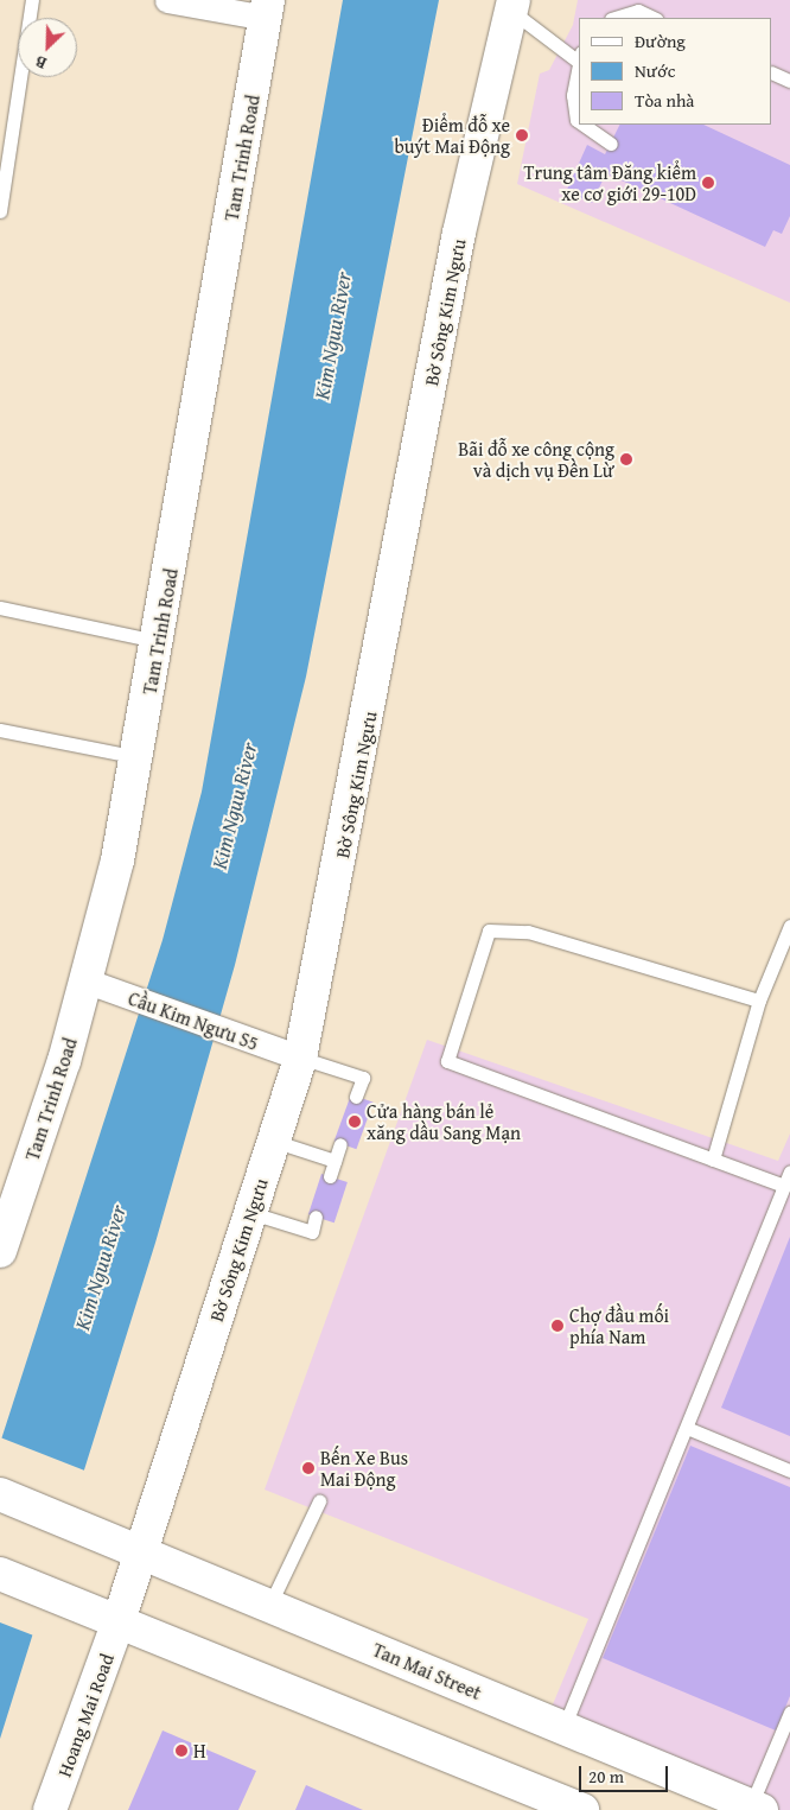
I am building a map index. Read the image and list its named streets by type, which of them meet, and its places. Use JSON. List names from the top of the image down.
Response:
{
  "streets": {
    "main road": [
      "Tam Trinh Road",
      "Bờ Sông Kim Ngưu",
      "Tan Mai Street",
      "Hoang Mai Road"
    ],
    "street": ["Cầu Kim Ngưu S5"]
  },
  "crossings": [
    ["Tam Trinh Road", "Cầu Kim Ngưu S5"],
    ["Bờ Sông Kim Ngưu", "Cầu Kim Ngưu S5"],
    ["Bờ Sông Kim Ngưu", "Tan Mai Street"],
    ["Bờ Sông Kim Ngưu", "Hoang Mai Road"]
  ],
  "water": ["Kim Nguu River"],
  "places": [
    "Điểm đỗ xe buýt Mai Động",
    "Trung tâm Đăng kiểm xe cơ giới 29-10D",
    "Bãi đỗ xe công cộng và dịch vụ Đền Lừ",
    "Cửa hàng bán lẻ xăng dầu Sang Mạn",
    "Chợ đầu mối phía Nam",
    "Bến Xe Bus Mai Động",
    "H"
  ],
  "legend": ["Đường", "Nước", "Tòa nhà"],
  "scale_bar": "20 m",
  "north": "bottom left"
}
